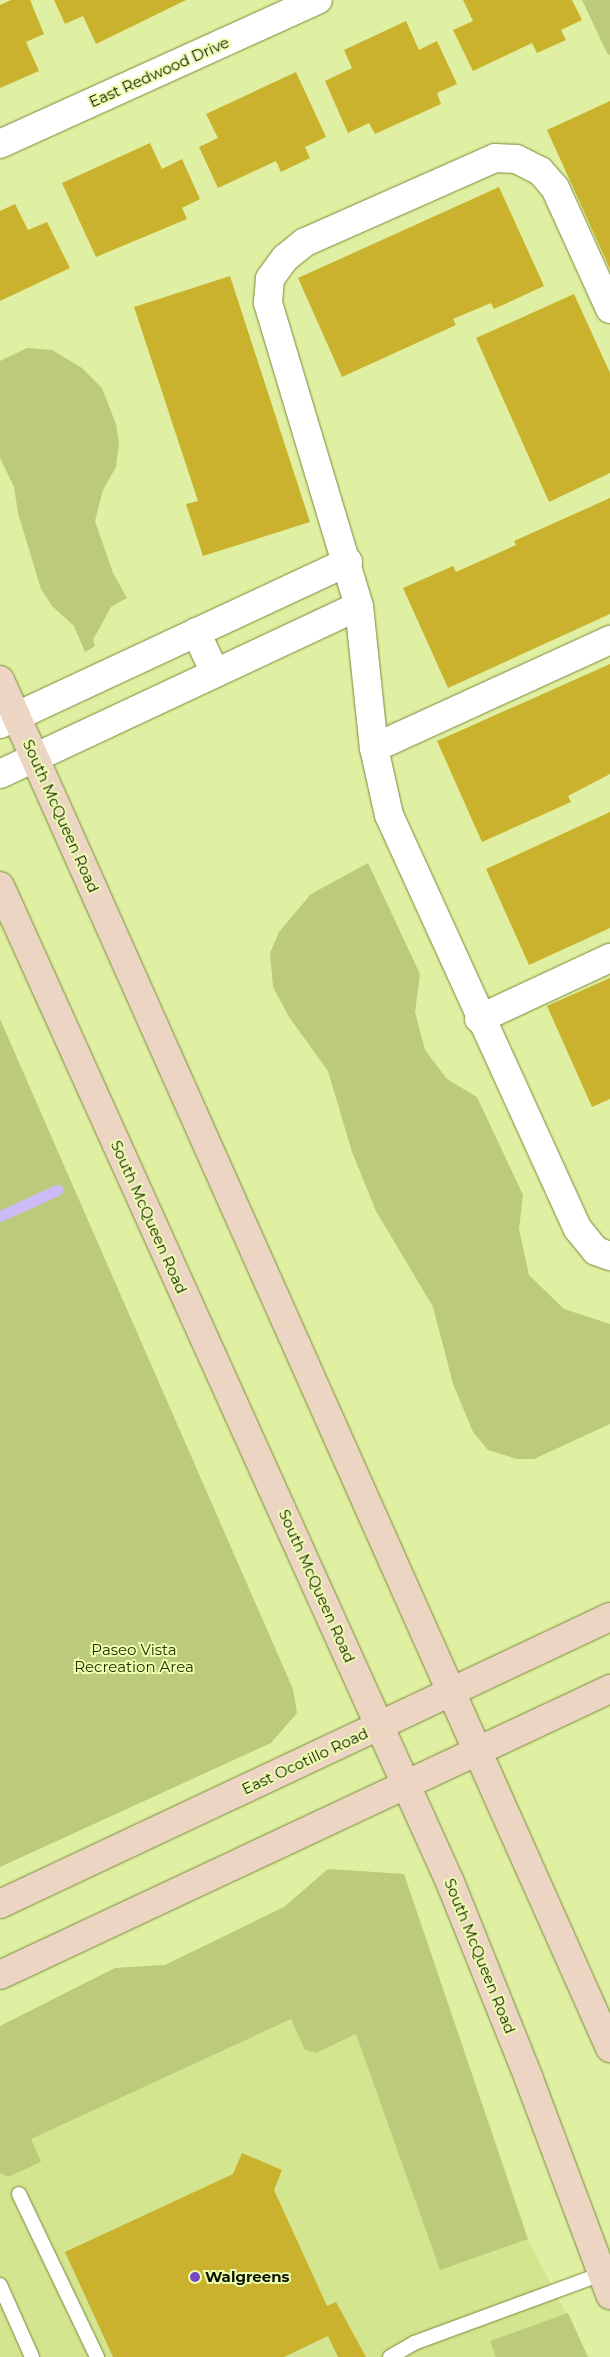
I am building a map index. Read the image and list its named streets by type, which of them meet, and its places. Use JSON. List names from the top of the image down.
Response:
{
  "streets": {
    "main road": ["South McQueen Road", "East Ocotillo Road"],
    "street": ["East Redwood Drive"]
  },
  "crossings": [
    ["South McQueen Road", "East Ocotillo Road"]
  ],
  "parks": ["Paseo Vista Recreation Area"],
  "places": ["Walgreens"]
}
